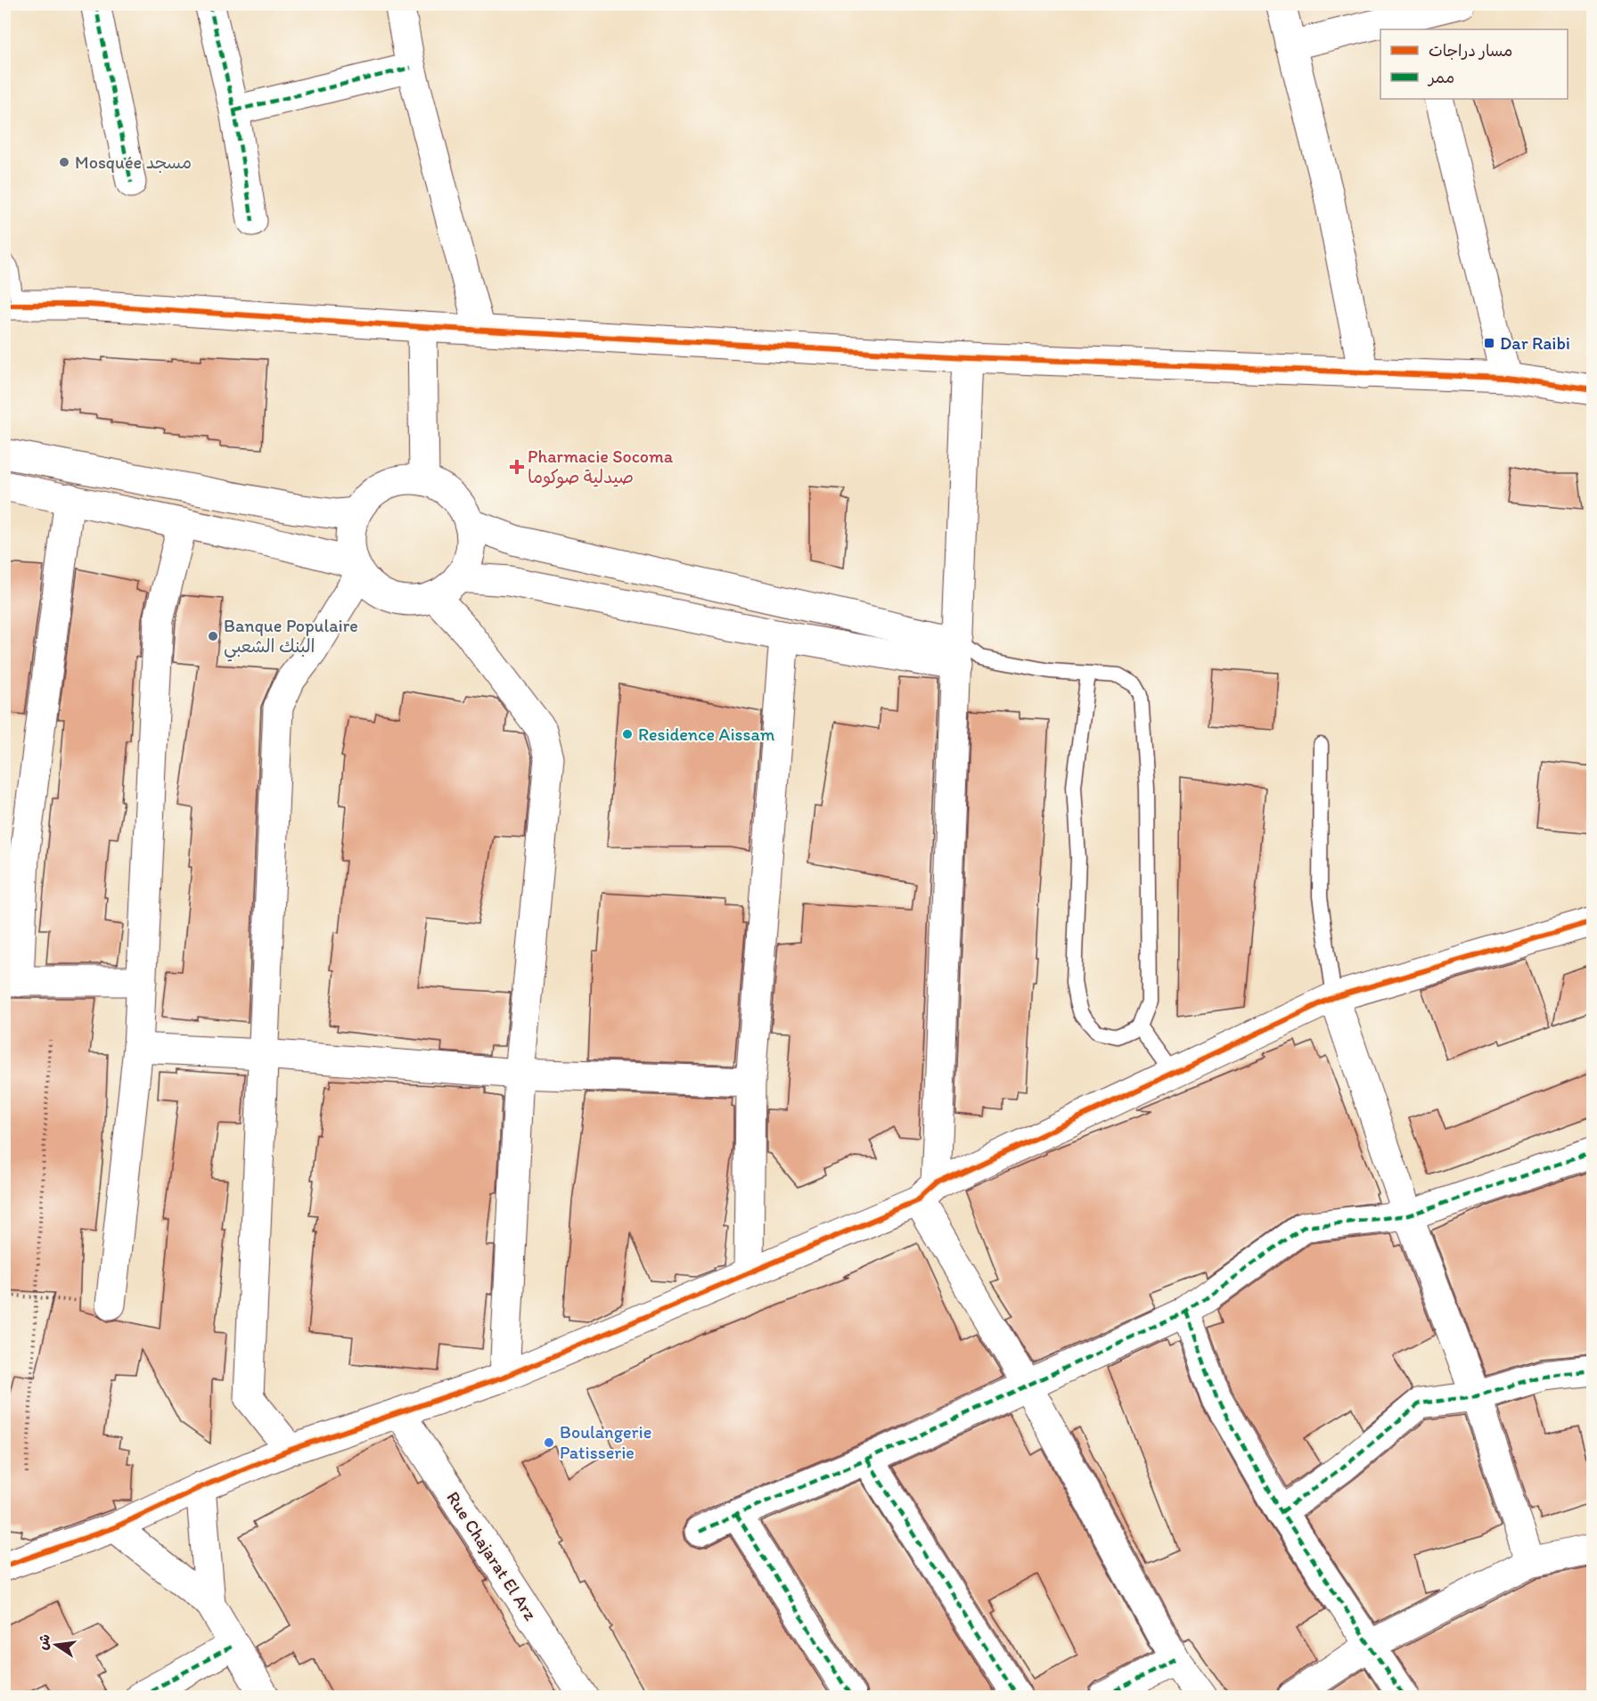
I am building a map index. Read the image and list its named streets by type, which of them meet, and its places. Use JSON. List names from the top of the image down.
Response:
{
  "streets": {
    "street": ["Rue Chajarat El Arz"]
  },
  "places": {
    "other": [
      "Mosquée مسجد",
      "Banque Populaire البنك الشعبي",
      "Residence Aissam",
      "Boulangerie Patisserie"
    ],
    "transit": ["Dar Raibi"],
    "health": ["Pharmacie Socoma صيدلية صوكوما"]
  },
  "legend": ["مسار دراجات", "ممر"],
  "north": "left"
}
